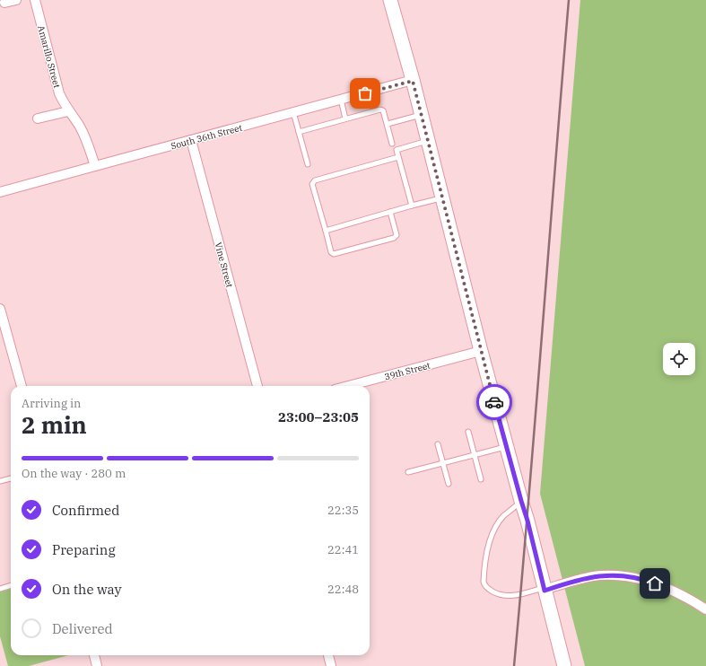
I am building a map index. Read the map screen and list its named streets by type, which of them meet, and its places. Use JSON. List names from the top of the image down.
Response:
{
  "streets": {
    "street": [
      "Amarillo Street",
      "South 36th Street",
      "Vine Street",
      "39th Street"
    ]
  },
  "crossings": [
    ["Amarillo Street", "South 36th Street"],
    ["South 36th Street", "Vine Street"]
  ],
  "page": {
    "heading": ["2 min", "Arriving in", "23:00–23:05"],
    "bar": "On the way · 280 m",
    "list": [
      ["Confirmed", "22:35"],
      ["Preparing", "22:41"],
      ["On the way", "22:48"],
      "Delivered"
    ]
  }
}
